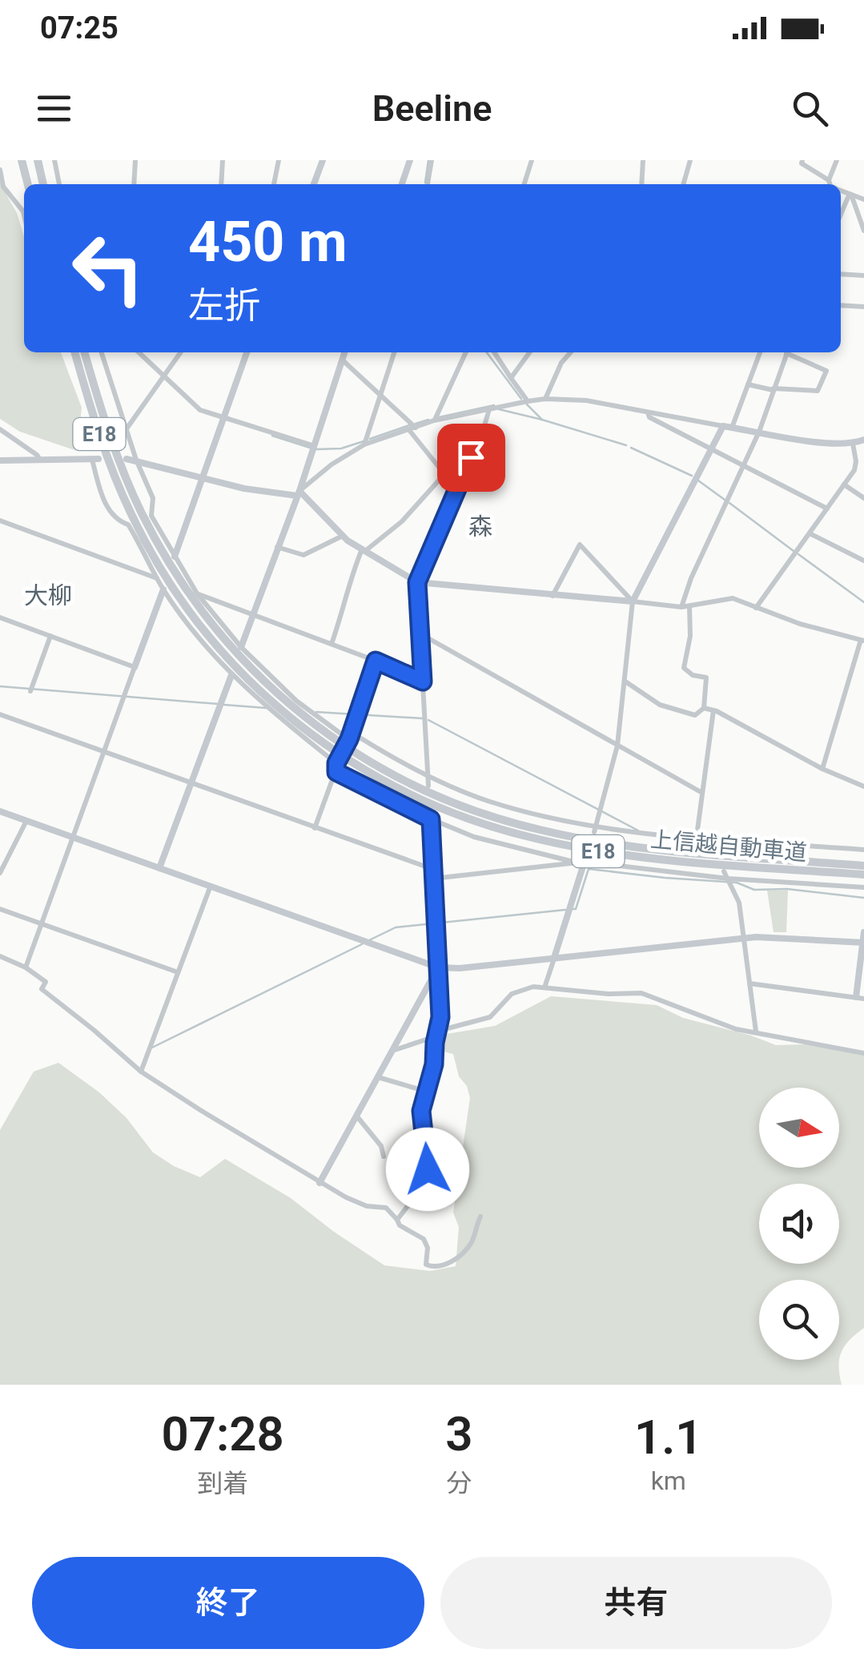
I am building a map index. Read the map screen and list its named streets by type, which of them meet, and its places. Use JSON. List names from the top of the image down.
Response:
{
  "streets": {
    "highway": ["E18", "上信越自動車道"]
  },
  "districts": ["森", "大柳"],
  "north": "right",
  "page": {
    "status": "07:25",
    "header": "Beeline",
    "turn": ["450 m", "左折"],
    "eta": [
      "07:28",
      "到着",
      "3",
      "分",
      "1.1",
      "km"
    ],
    "buttons": ["終了", "共有"]
  }
}
